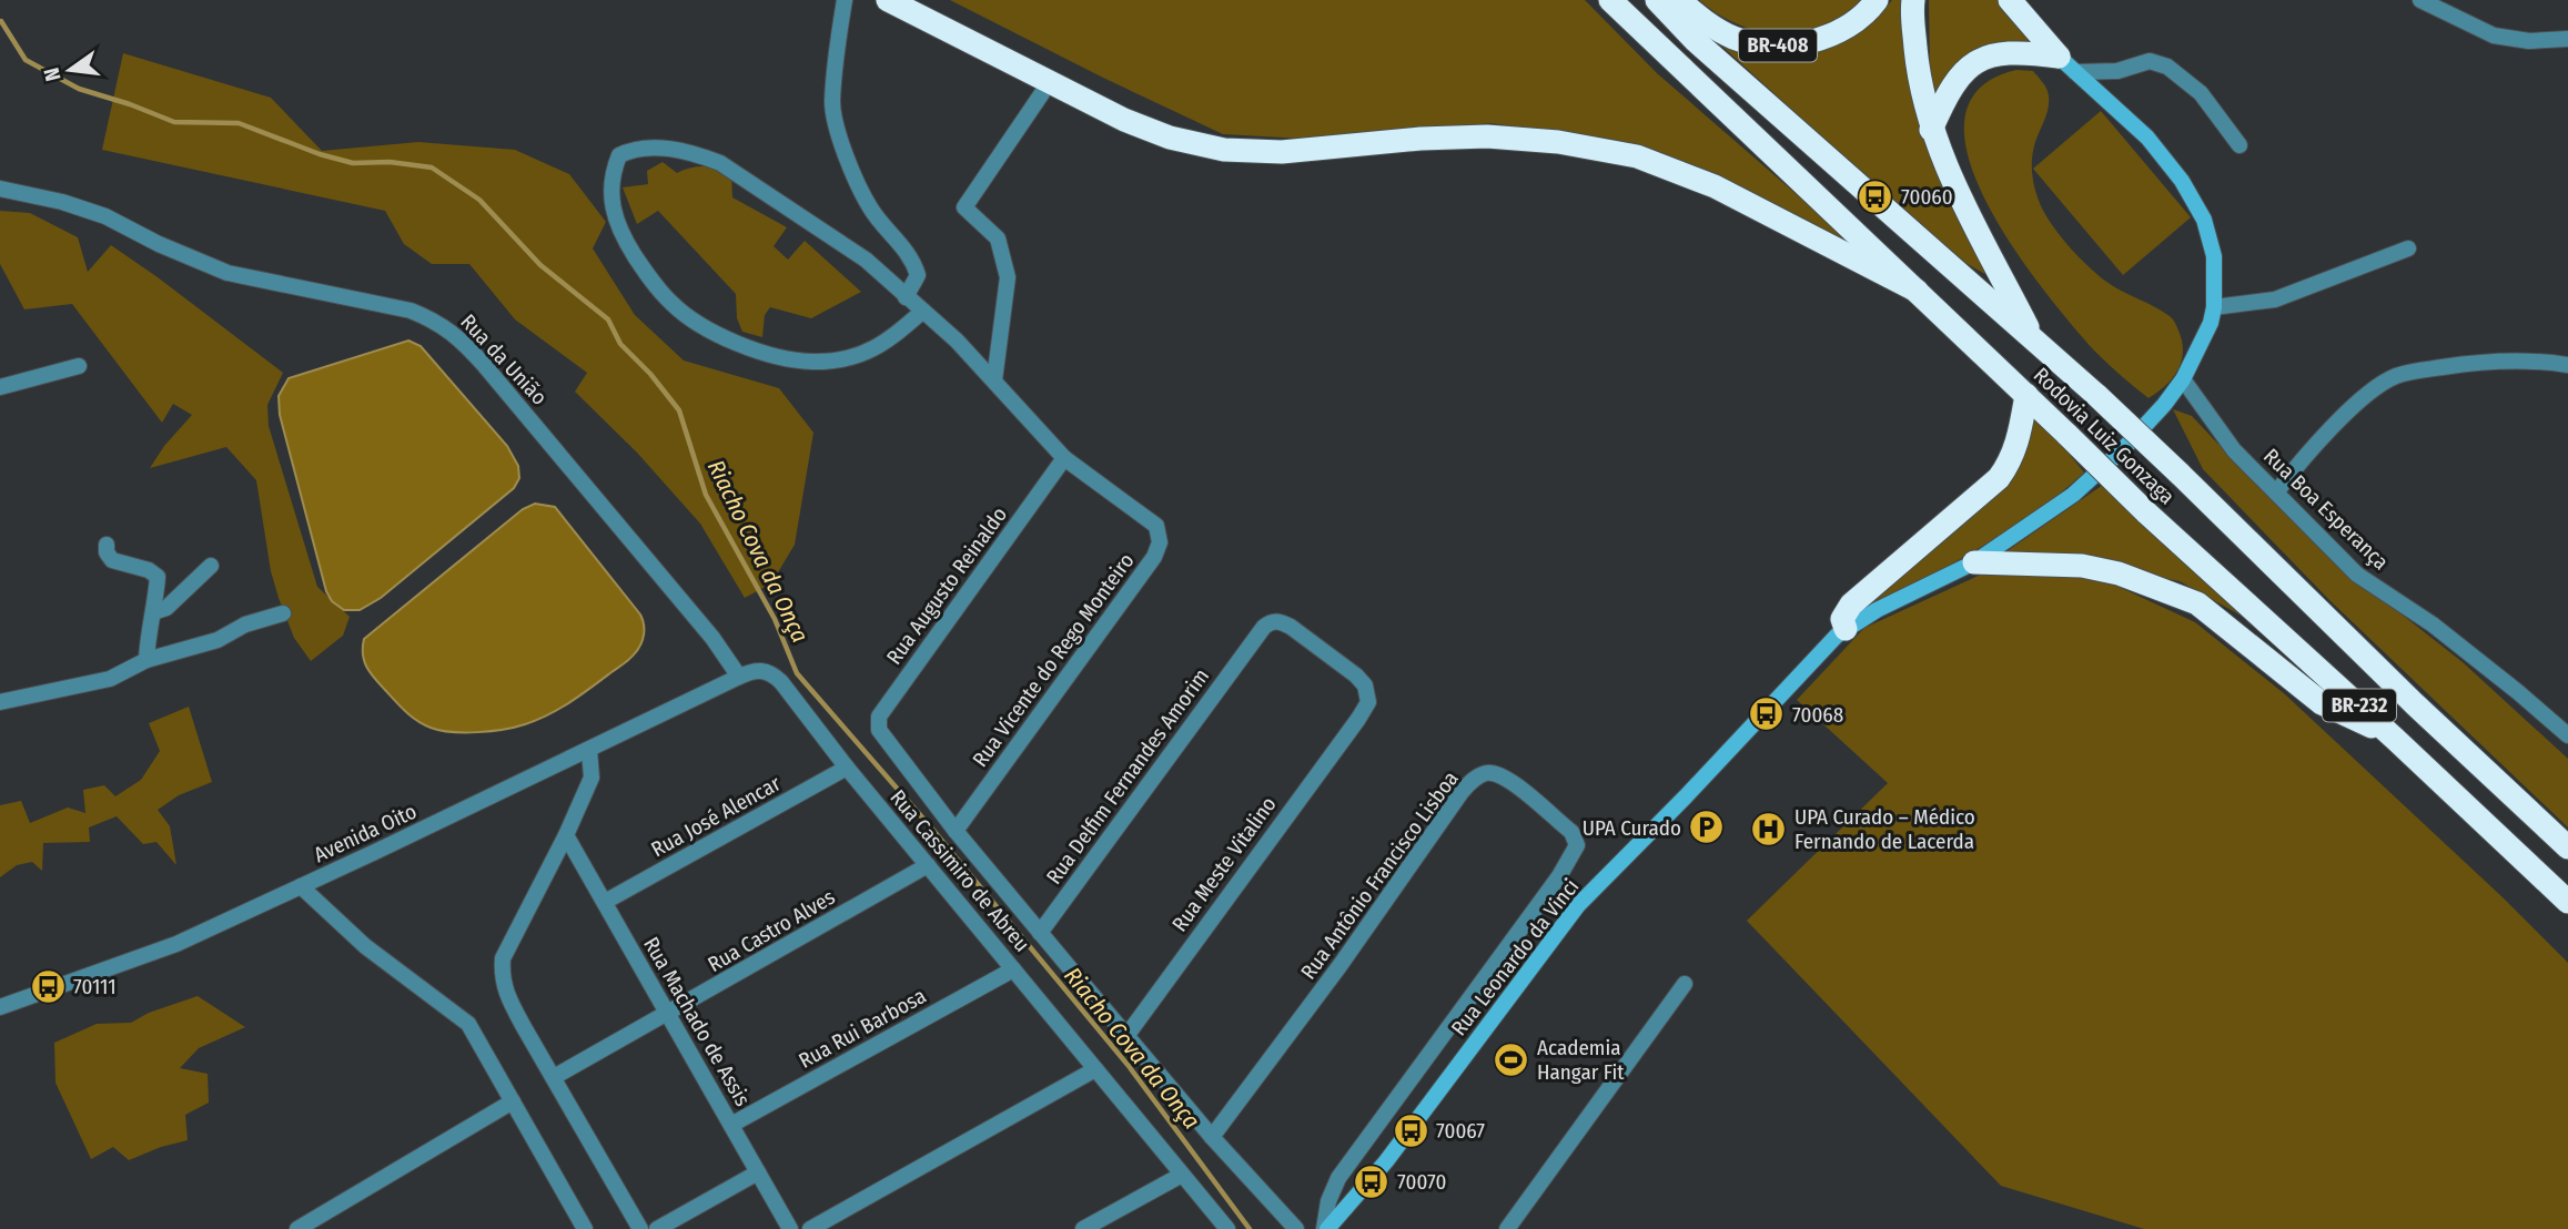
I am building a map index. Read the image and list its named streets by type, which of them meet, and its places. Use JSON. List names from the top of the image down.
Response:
{
  "streets": {
    "highway": ["BR-408", "Rodovia Luiz Gonzaga", "BR-232"],
    "street": [
      "Rua da União",
      "Rua Boa Esperança",
      "Rua Augusto Reinaldo",
      "Rua Vicente do Rego Monteiro",
      "Rua Delfim Fernandes Amorim",
      "Rua José Alencar",
      "Avenida Oito",
      "Rua Meste Vitalino",
      "Rua Cassimiro de Abreu",
      "Rua Antônio Francisco Lisboa",
      "Rua Castro Alves",
      "Rua Leonardo da Vinci",
      "Rua Machado de Assis",
      "Rua Rui Barbosa"
    ]
  },
  "crossings": [
    ["Rua da União", "Avenida Oito"],
    ["Rua da União", "Rua Cassimiro de Abreu"],
    ["Rua Boa Esperança", "Rua Leonardo da Vinci"],
    ["Rua Augusto Reinaldo", "Rua Vicente do Rego Monteiro"],
    ["Rua Augusto Reinaldo", "Rua Cassimiro de Abreu"],
    ["Rua Vicente do Rego Monteiro", "Rua Cassimiro de Abreu"],
    ["Rua Delfim Fernandes Amorim", "Rua Meste Vitalino"],
    ["Rua Delfim Fernandes Amorim", "Rua Cassimiro de Abreu"],
    ["Rua José Alencar", "Rua Cassimiro de Abreu"],
    ["Rua José Alencar", "Rua Machado de Assis"],
    ["Avenida Oito", "Rua Cassimiro de Abreu"],
    ["Rua Meste Vitalino", "Rua Cassimiro de Abreu"],
    ["Rua Cassimiro de Abreu", "Rua Antônio Francisco Lisboa"],
    ["Rua Cassimiro de Abreu", "Rua Castro Alves"],
    ["Rua Cassimiro de Abreu", "Rua Rui Barbosa"],
    ["Rua Antônio Francisco Lisboa", "Rua Leonardo da Vinci"],
    ["Rua Castro Alves", "Rua Machado de Assis"],
    ["Rua Machado de Assis", "Rua Rui Barbosa"]
  ],
  "water": ["Riacho Cova da Onça"],
  "places": {
    "bus stop": [
      "70060",
      "70068",
      "70111",
      "70067",
      "70070"
    ],
    "parking": ["UPA Curado"],
    "hospital": ["UPA Curado – Médico Fernando de Lacerda"],
    "sports": ["Academia Hangar Fit"]
  },
  "north": "left"
}
